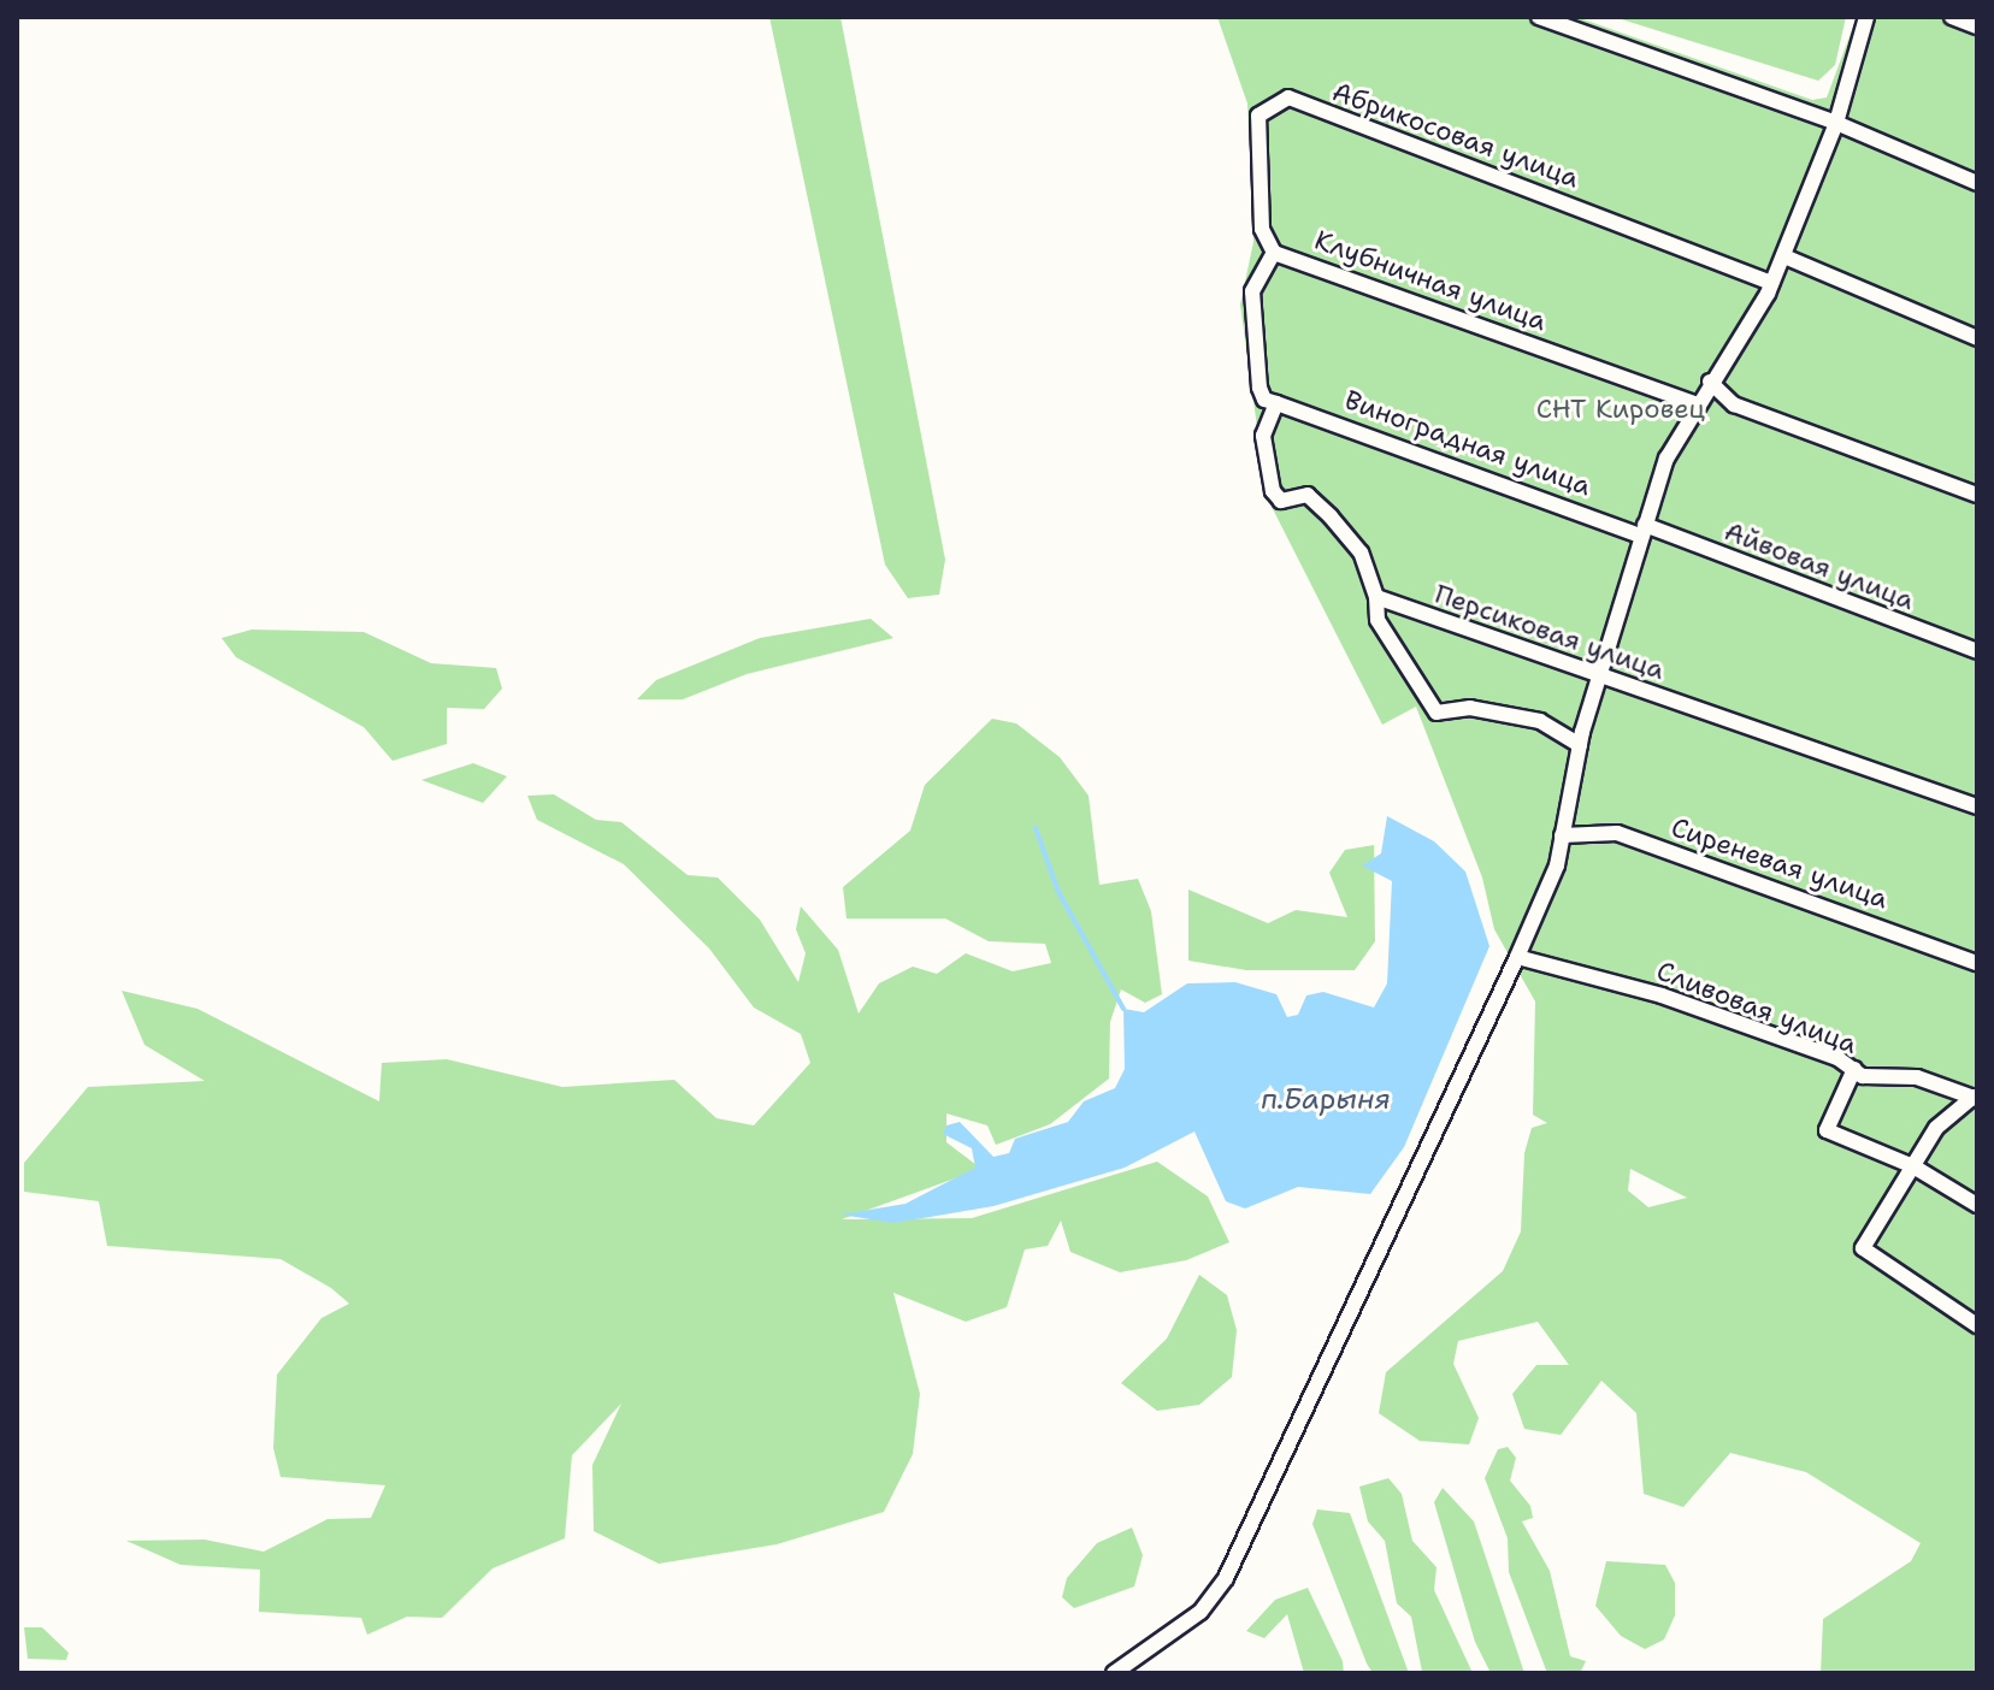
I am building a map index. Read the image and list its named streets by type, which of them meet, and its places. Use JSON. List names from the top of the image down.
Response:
{
  "streets": {
    "street": [
      "Абрикосовая улица",
      "Клубничная улица",
      "Виноградная улица",
      "Айвовая улица",
      "Персиковая улица",
      "Сиреневая улица",
      "Сливовая улица"
    ]
  },
  "crossings": [
    ["Абрикосовая улица", "Клубничная улица"],
    ["Клубничная улица", "Виноградная улица"],
    ["Виноградная улица", "Айвовая улица"]
  ],
  "water": ["п.Барыня"],
  "parks": ["СНТ Кировец"]
}
